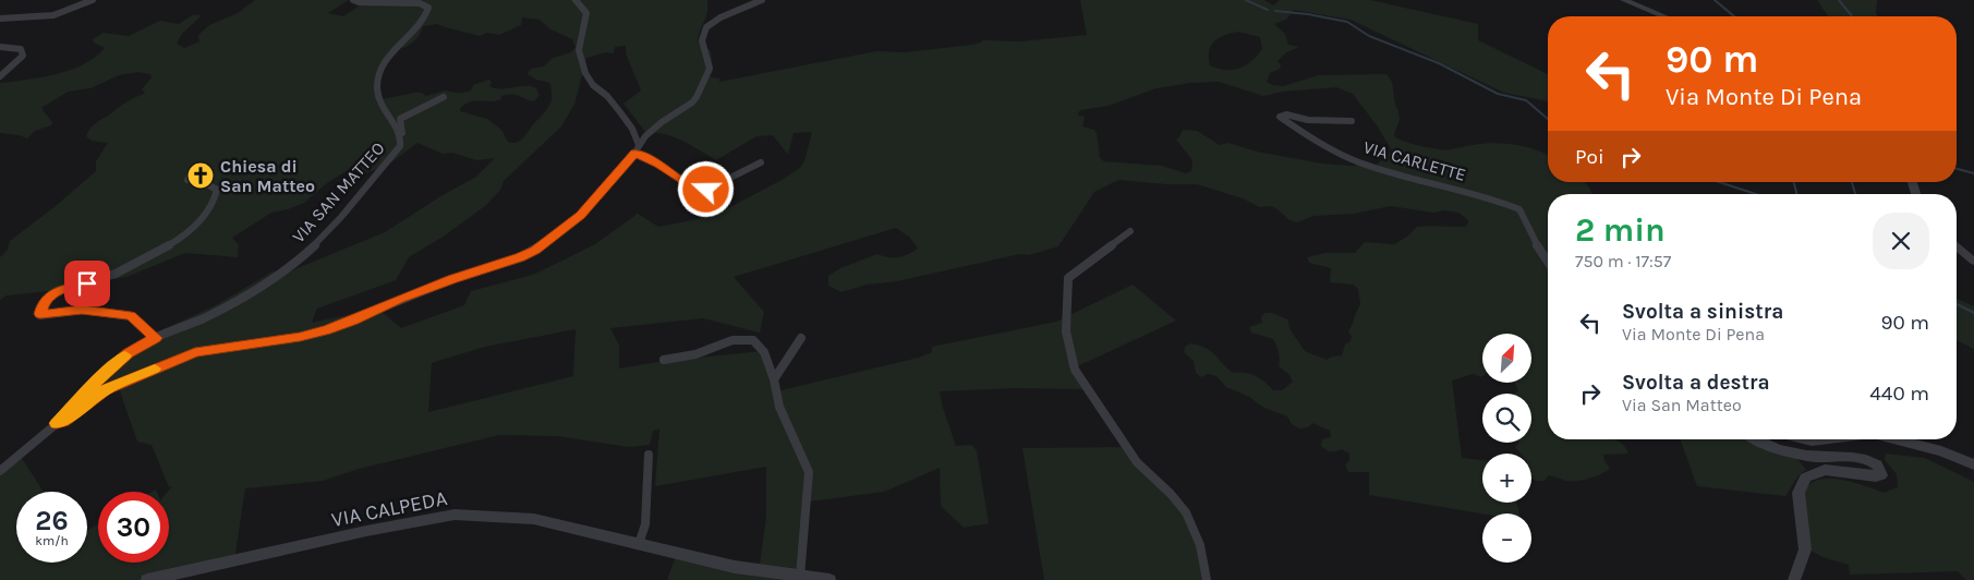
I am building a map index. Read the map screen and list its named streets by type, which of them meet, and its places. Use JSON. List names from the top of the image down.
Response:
{
  "streets": {
    "street": ["VIA CARLETTE", "VIA SAN MATTEO", "VIA CALPEDA"]
  },
  "places": {
    "church": ["Chiesa di San Matteo"]
  },
  "north": "top right",
  "page": {
    "turn": ["90 m", "Via Monte Di Pena"],
    "then": "Poi",
    "heading": ["2 min", "750 m · 17:57"],
    "list": [
      {
        "name": "Svolta a sinistra",
        "note": "Via Monte Di Pena",
        "value": "90 m"
      },
      {
        "name": "Svolta a destra",
        "note": "Via San Matteo",
        "value": "440 m"
      }
    ],
    "map_buttons": ["+", "−"],
    "speed": "26 km/h",
    "limit": "30"
  }
}
